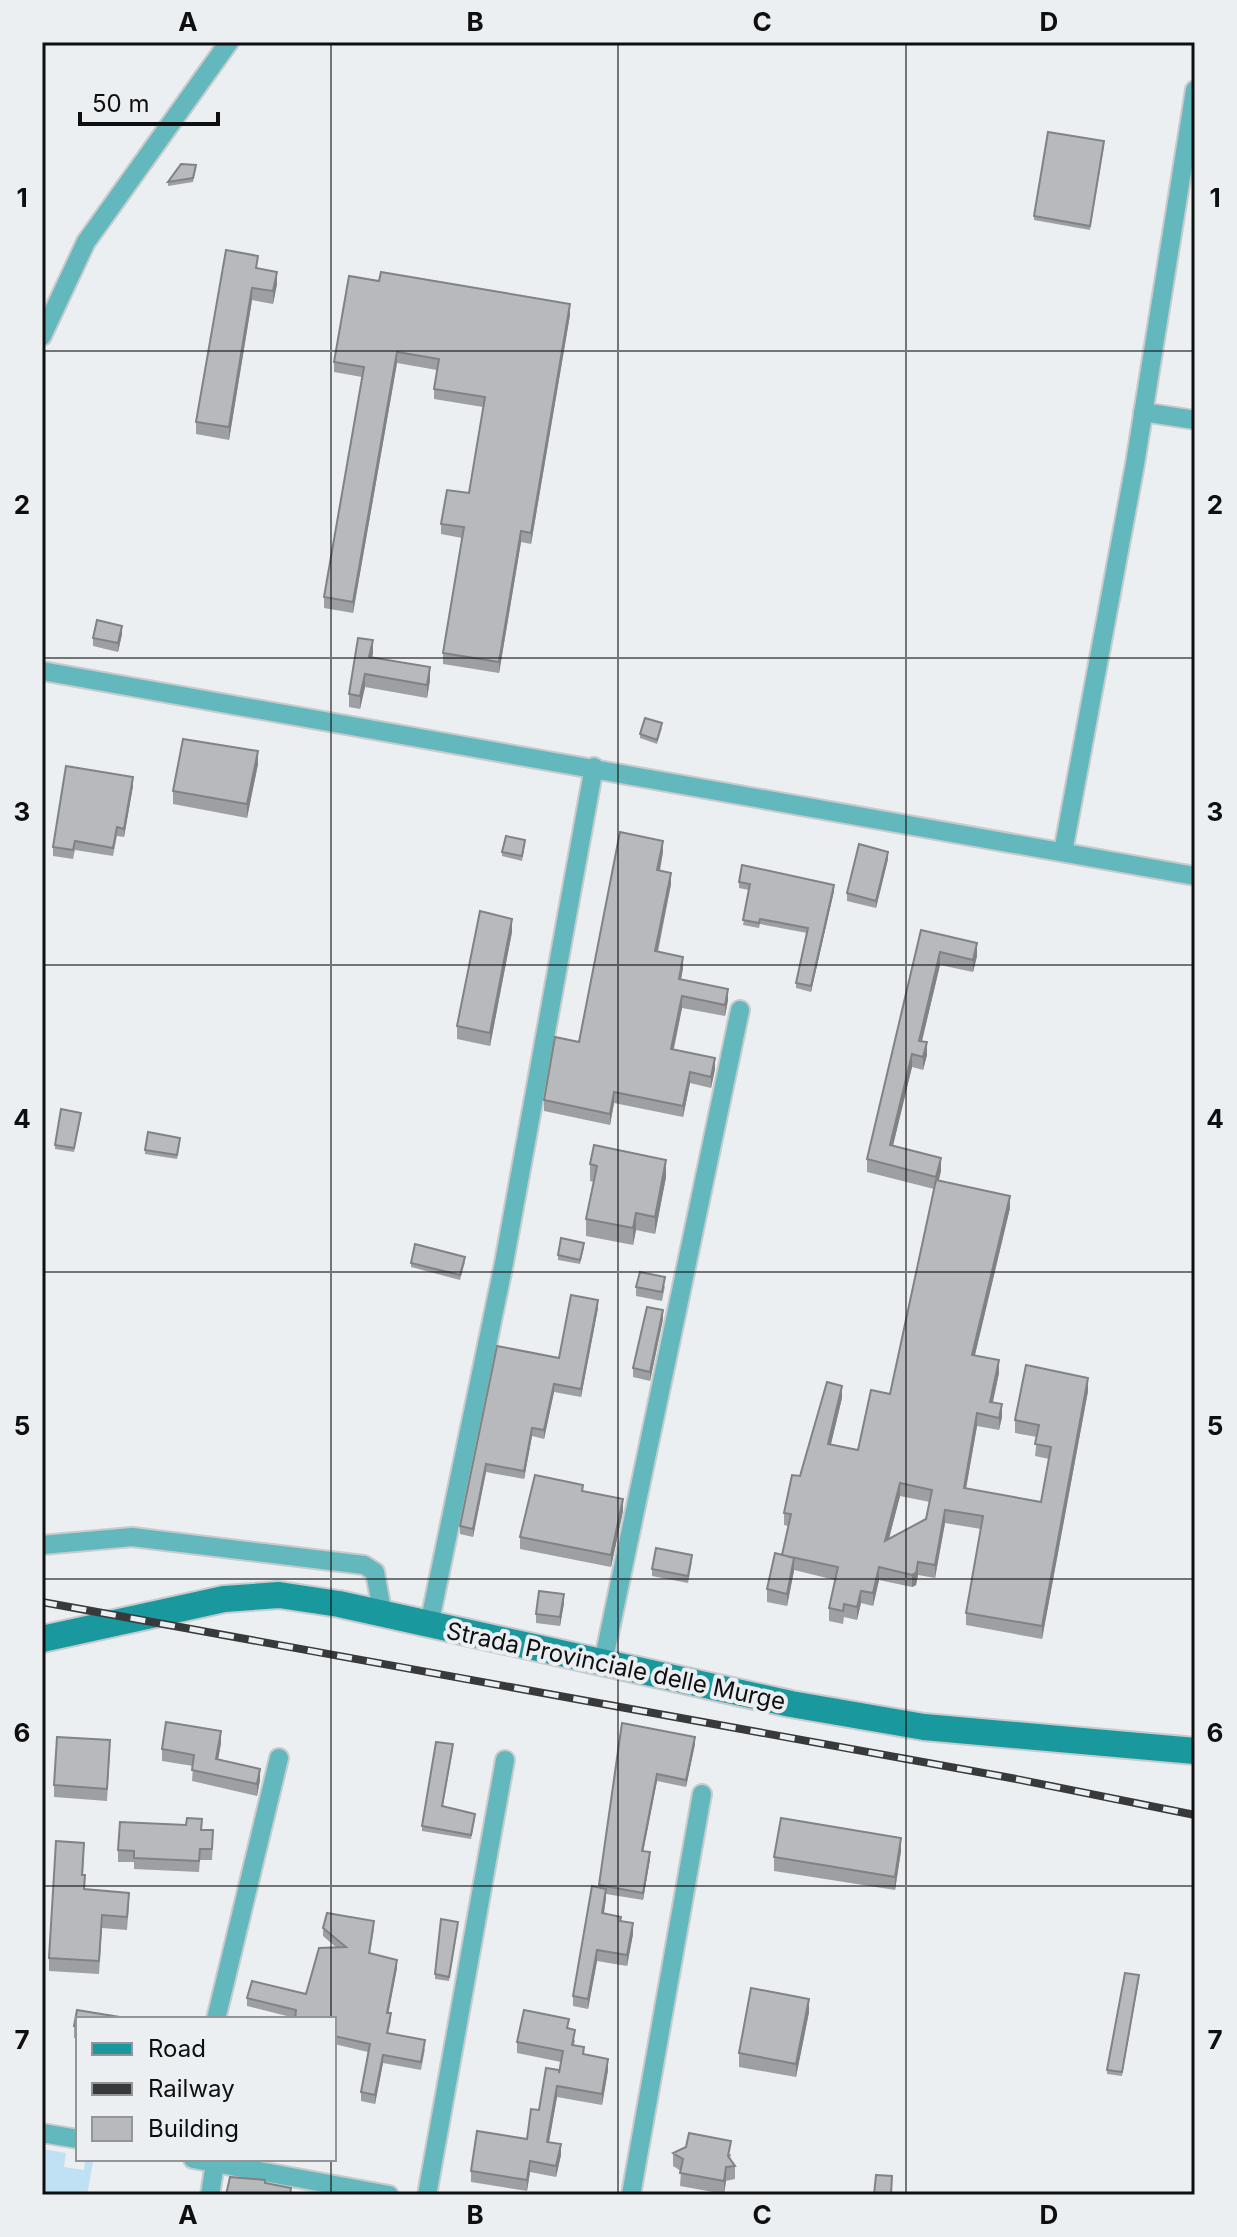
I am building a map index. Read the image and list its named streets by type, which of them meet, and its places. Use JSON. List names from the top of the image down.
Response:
{
  "streets": {
    "main road": ["Strada Provinciale delle Murge"]
  },
  "legend": ["Road", "Railway", "Building"],
  "scale_bar": "50 m",
  "grid": {
    "columns": [
      "A",
      "B",
      "C",
      "D"
    ],
    "rows": [
      "1",
      "2",
      "3",
      "4",
      "5",
      "6",
      "7"
    ]
  }
}
